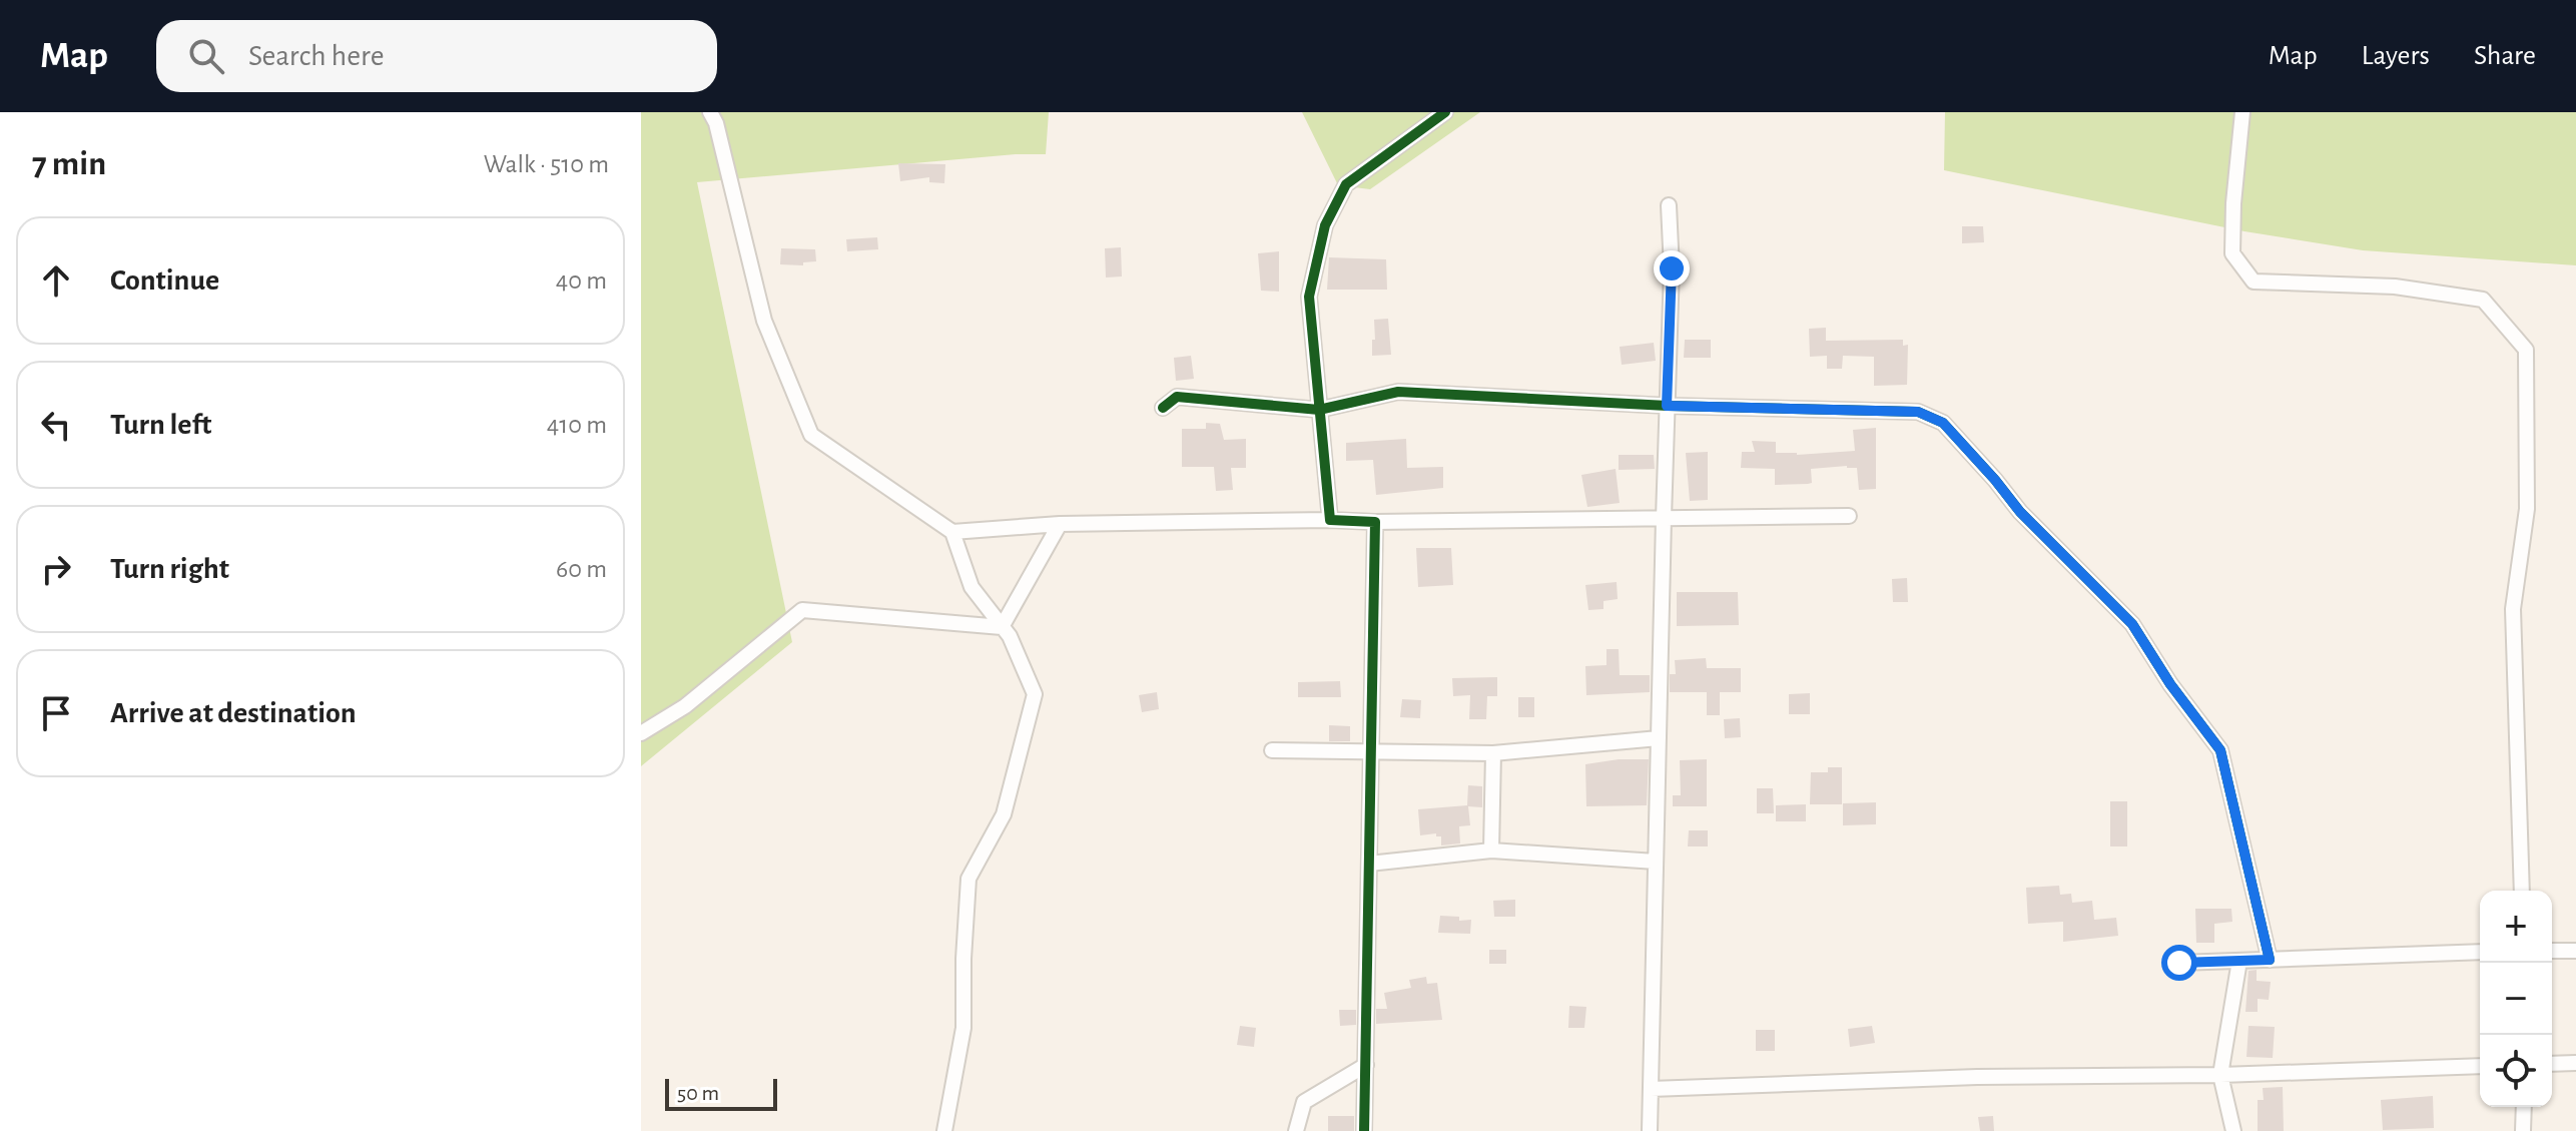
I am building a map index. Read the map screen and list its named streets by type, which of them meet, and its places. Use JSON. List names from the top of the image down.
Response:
{
  "scale_bar": "50 m",
  "page": {
    "header": "Map",
    "search": "Search here",
    "nav": ["Map", "Layers", "Share"],
    "heading": ["7 min", "Walk · 510 m"],
    "list": [
      ["Continue", "40 m"],
      ["Turn left", "410 m"],
      ["Turn right", "60 m"],
      "Arrive at destination"
    ],
    "map_buttons": ["+", "−"],
    "scale": "50 m"
  }
}
